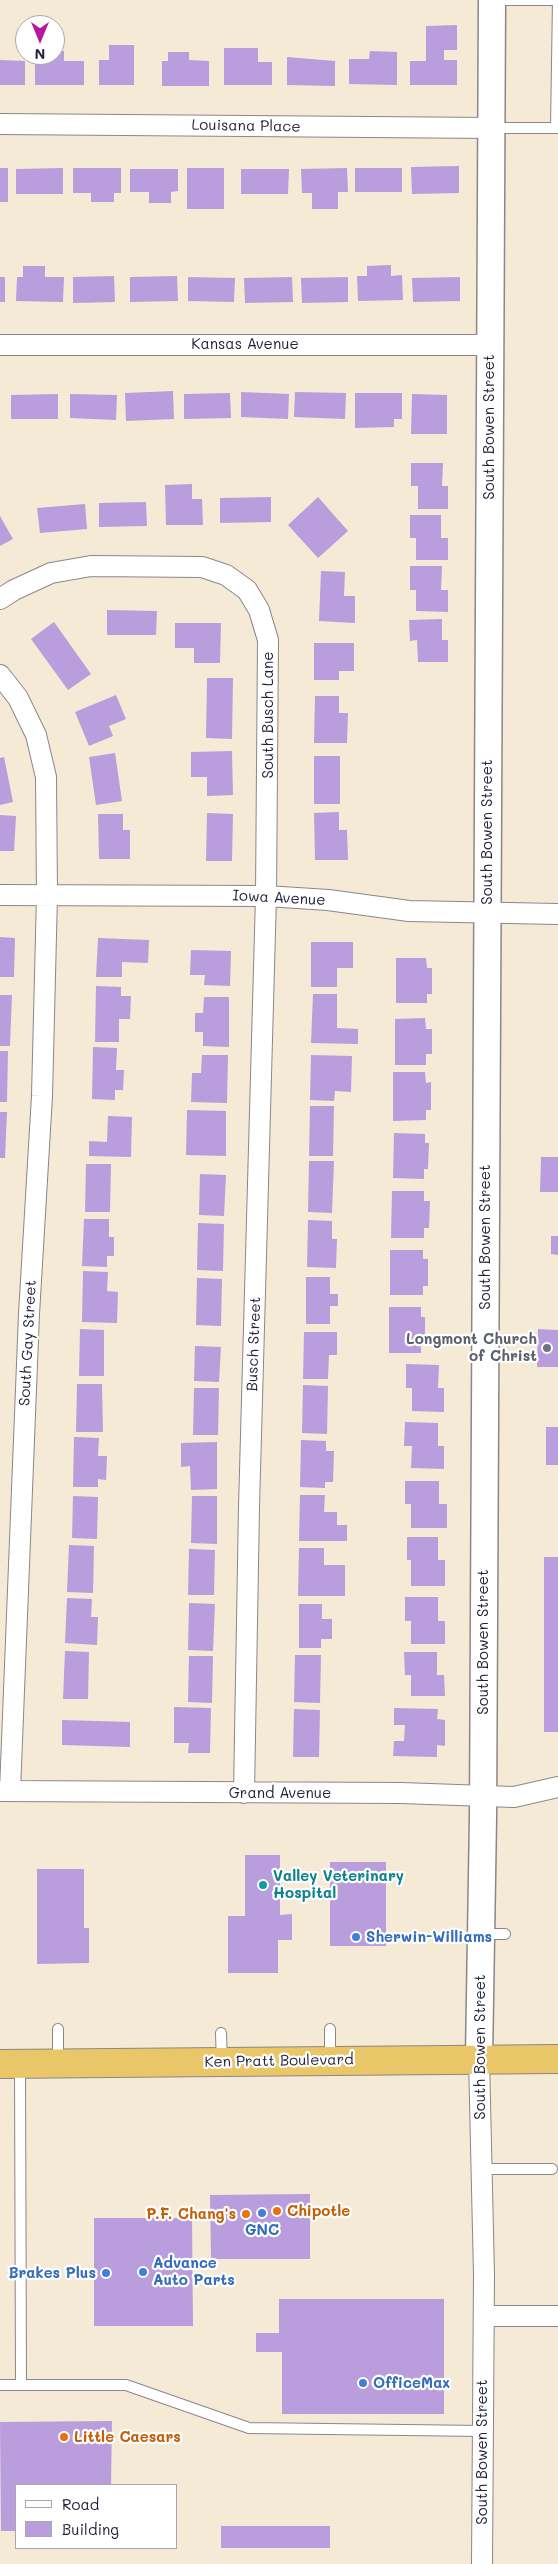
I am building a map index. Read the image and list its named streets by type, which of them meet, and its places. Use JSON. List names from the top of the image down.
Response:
{
  "streets": {
    "highway": ["Ken Pratt Boulevard"],
    "street": [
      "Louisana Place",
      "Kansas Avenue",
      "South Bowen Street",
      "South Busch Lane",
      "Iowa Avenue",
      "South Gay Street",
      "Busch Street",
      "Grand Avenue"
    ]
  },
  "crossings": [
    ["Louisana Place", "South Bowen Street"],
    ["Kansas Avenue", "South Bowen Street"],
    ["South Bowen Street", "Iowa Avenue"],
    ["South Bowen Street", "Grand Avenue"],
    ["South Bowen Street", "Ken Pratt Boulevard"],
    ["South Busch Lane", "Iowa Avenue"],
    ["South Busch Lane", "Busch Street"],
    ["Iowa Avenue", "South Gay Street"],
    ["Iowa Avenue", "Busch Street"],
    ["South Gay Street", "Grand Avenue"],
    ["Busch Street", "Grand Avenue"]
  ],
  "places": [
    "Longmont Church of Christ",
    "Valley Veterinary Hospital",
    "Sherwin-Williams",
    "Chipotle",
    "GNC",
    "P.F. Chang's",
    "Advance Auto Parts",
    "Brakes Plus",
    "OfficeMax",
    "Little Caesars"
  ],
  "legend": ["Road", "Building"],
  "north": "bottom"
}
